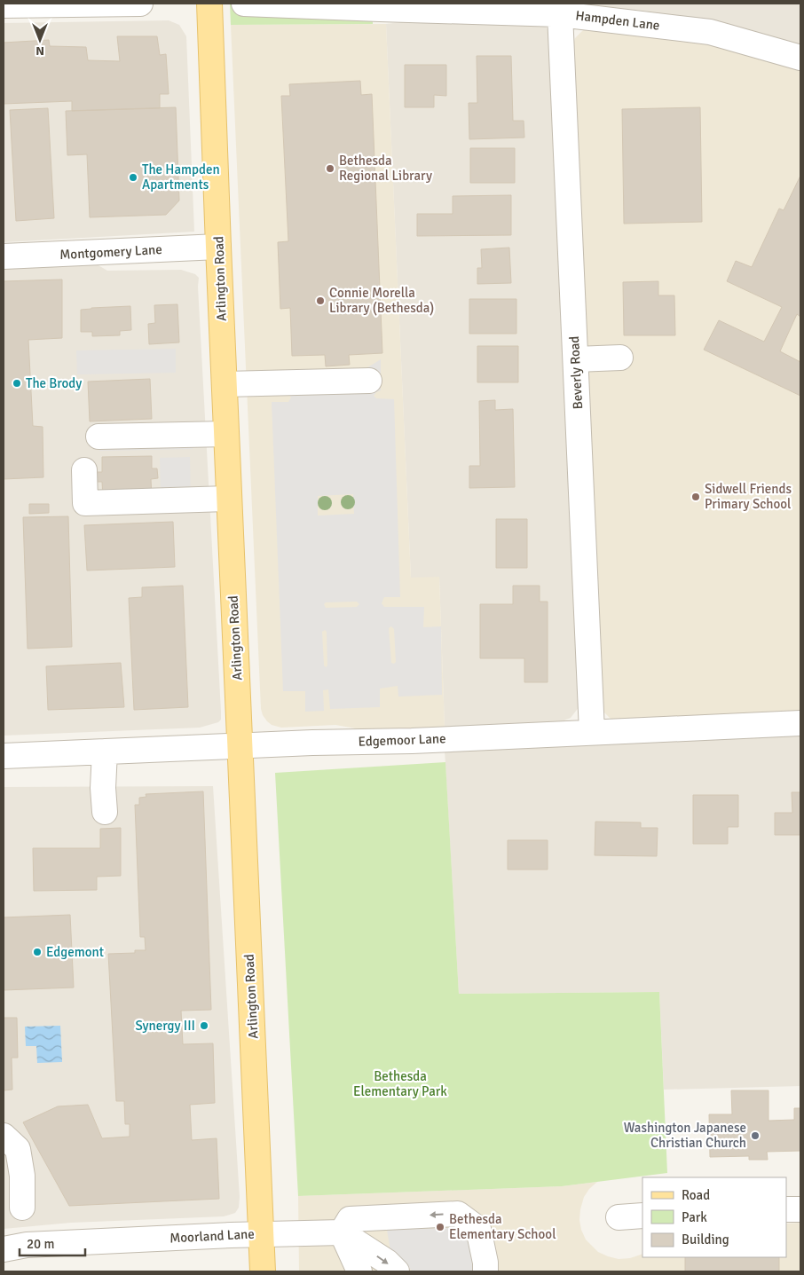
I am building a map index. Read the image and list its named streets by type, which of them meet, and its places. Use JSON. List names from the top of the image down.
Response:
{
  "streets": {
    "main road": ["Arlington Road"],
    "street": [
      "Hampden Lane",
      "Montgomery Lane",
      "Beverly Road",
      "Edgemoor Lane",
      "Moorland Lane"
    ]
  },
  "crossings": [
    ["Hampden Lane", "Beverly Road"],
    ["Montgomery Lane", "Arlington Road"],
    ["Arlington Road", "Edgemoor Lane"],
    ["Arlington Road", "Moorland Lane"],
    ["Beverly Road", "Edgemoor Lane"]
  ],
  "parks": ["Bethesda Elementary Park"],
  "places": [
    "Bethesda Regional Library",
    "The Hampden Apartments",
    "Connie Morella Library (Bethesda)",
    "The Brody",
    "Sidwell Friends Primary School",
    "Edgemont",
    "Synergy III",
    "Washington Japanese Christian Church",
    "Bethesda Elementary School"
  ],
  "legend": ["Road", "Park", "Building"],
  "scale_bar": "20 m",
  "north": "bottom"
}
